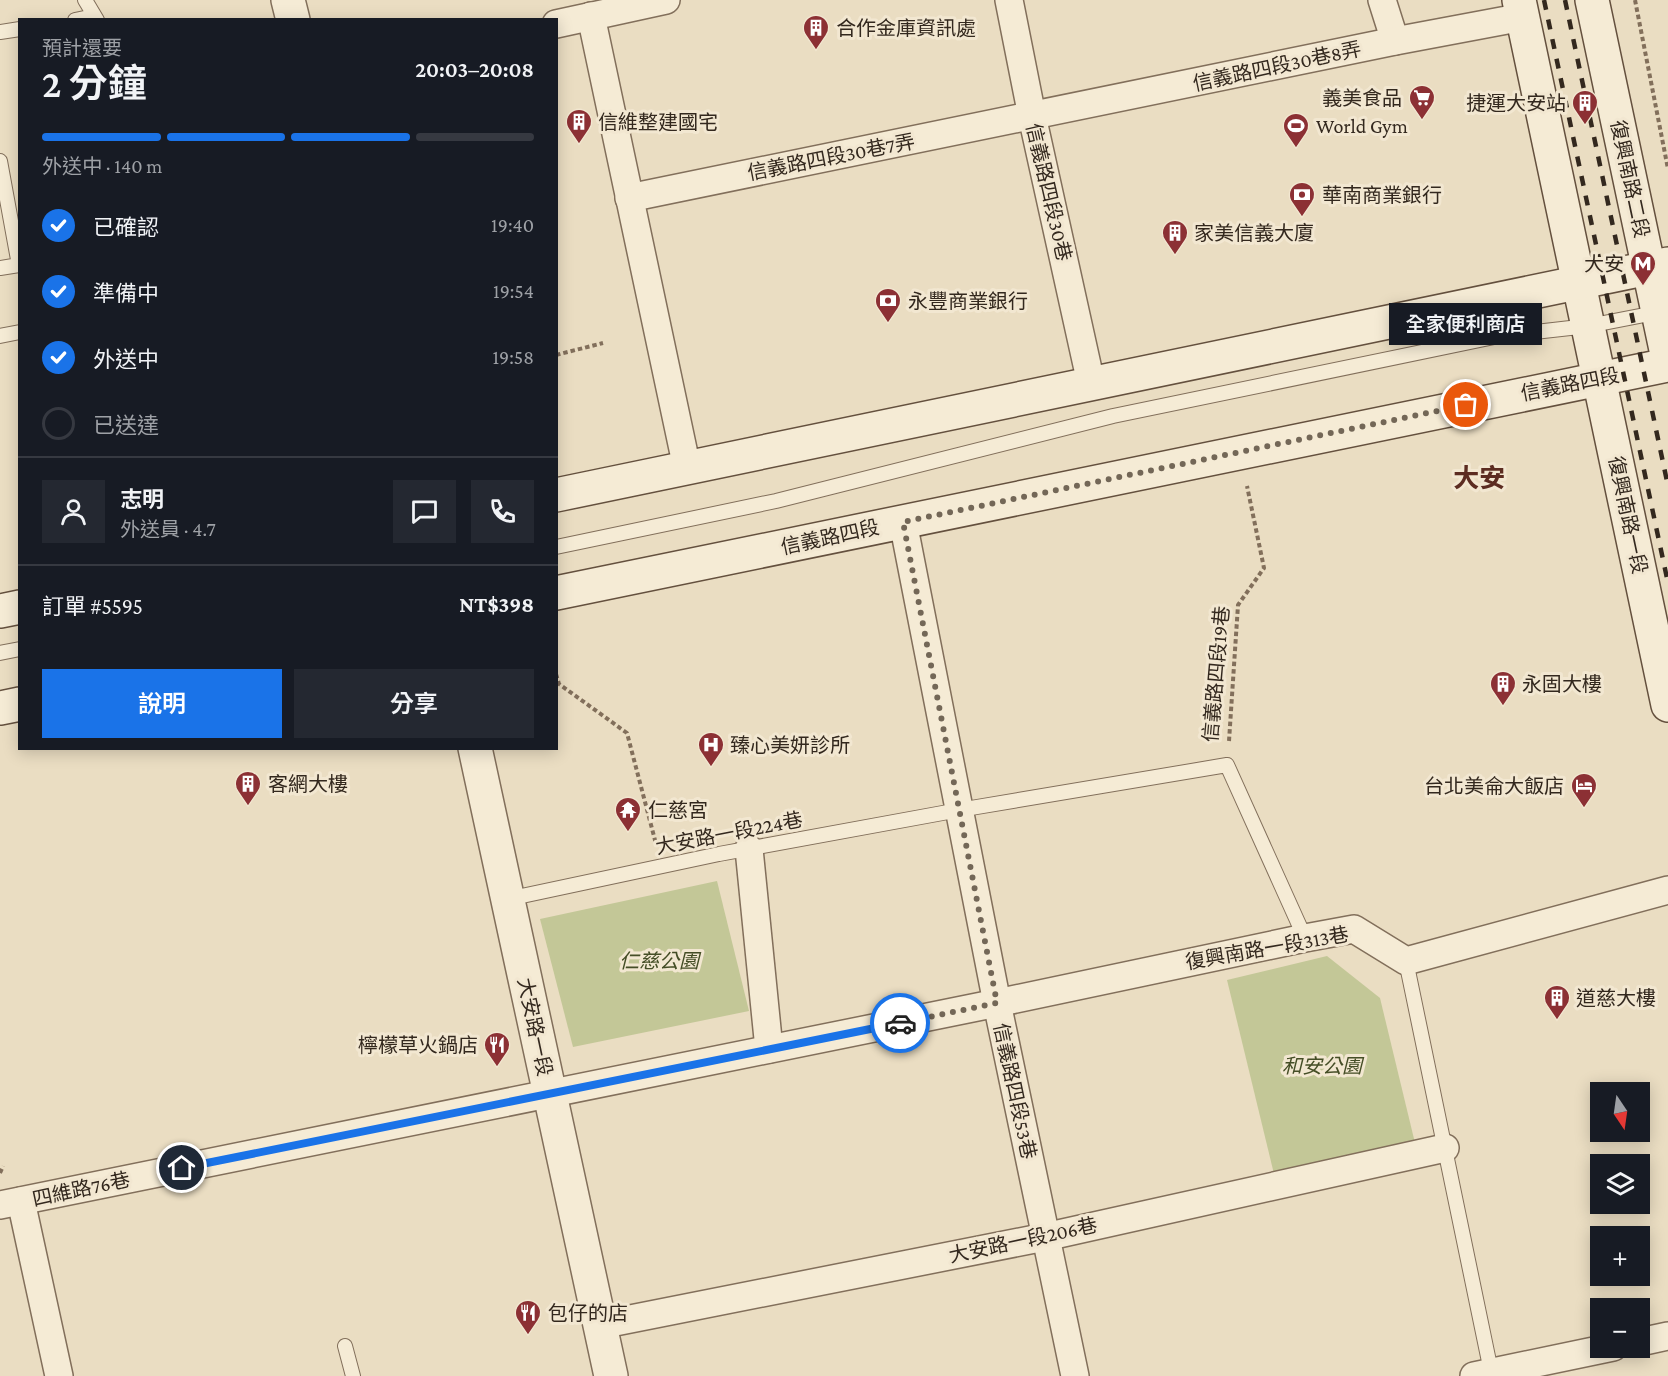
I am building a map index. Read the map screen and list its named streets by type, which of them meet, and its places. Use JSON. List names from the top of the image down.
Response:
{
  "streets": {
    "main road": [
      "復興南路二段",
      "信義路四段",
      "復興南路一段",
      "大安路一段"
    ],
    "street": [
      "信義路四段30巷8弄",
      "信義路四段30巷7弄",
      "信義路四段30巷",
      "復興南路一段313巷",
      "信義路四段53巷",
      "四維路76巷",
      "大安路一段206巷"
    ],
    "lane": ["信義路四段19巷", "大安路一段224巷"]
  },
  "crossings": [
    ["信義路四段30巷8弄", "信義路四段30巷7弄"],
    ["信義路四段30巷8弄", "信義路四段30巷"],
    ["信義路四段30巷7弄", "信義路四段30巷"],
    ["信義路四段", "復興南路一段"],
    ["信義路四段", "信義路四段19巷"],
    ["信義路四段", "信義路四段53巷"],
    ["信義路四段19巷", "大安路一段224巷"],
    ["信義路四段19巷", "復興南路一段313巷"],
    ["信義路四段19巷", "信義路四段53巷"],
    ["大安路一段224巷", "大安路一段"],
    ["大安路一段224巷", "信義路四段53巷"],
    ["復興南路一段313巷", "信義路四段53巷"],
    ["復興南路一段313巷", "四維路76巷"],
    ["大安路一段", "四維路76巷"],
    ["大安路一段", "大安路一段206巷"],
    ["信義路四段53巷", "大安路一段206巷"]
  ],
  "districts": ["大安"],
  "parks": ["仁慈公園", "和安公園"],
  "places": {
    "building": [
      "合作金庫資訊處",
      "捷運大安站",
      "信維整建國宅",
      "家美信義大廈",
      "永固大樓",
      "客網大樓",
      "道慈大樓"
    ],
    "supermarket": ["義美食品"],
    "sports": ["World Gym"],
    "bank": ["華南商業銀行", "永豐商業銀行"],
    "metro station": ["大安"],
    "other": ["全家便利商店"],
    "hospital": ["臻心美妍診所"],
    "hotel": ["台北美侖大飯店"],
    "temple": ["仁慈宮"],
    "restaurant": ["檸檬草火鍋店", "包仔的店"]
  },
  "north": "bottom",
  "page": {
    "heading": ["2 分鐘", "預計還要", "20:03–20:08"],
    "panel": [
      "志明",
      "外送員 · 4.7",
      "訂單 #5595",
      "NT$398"
    ],
    "bar": "外送中 · 140 m",
    "list": [
      ["已確認", "19:40"],
      ["準備中", "19:54"],
      ["外送中", "19:58"],
      "已送達"
    ],
    "bubble": "全家便利商店",
    "buttons": ["說明", "分享"],
    "map_buttons": ["+", "−"]
  }
}
